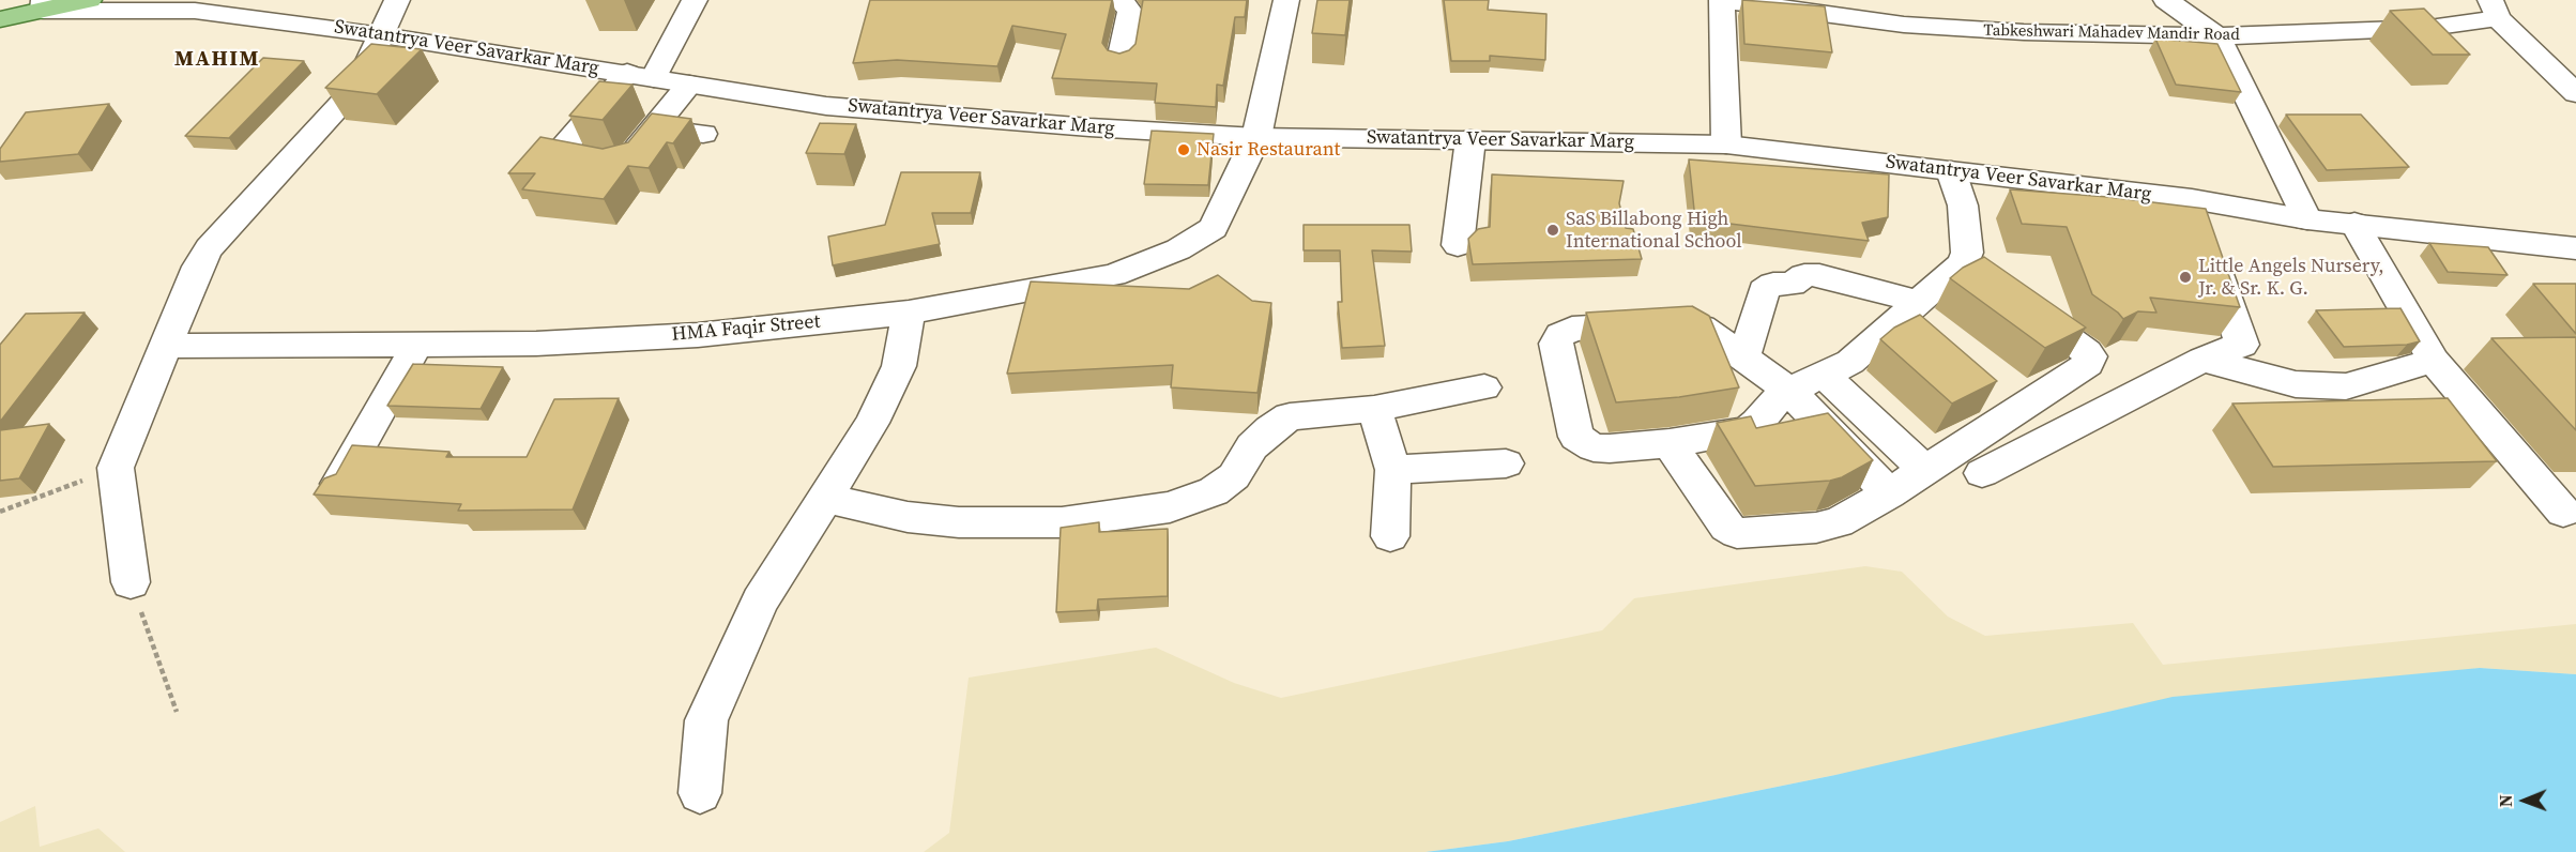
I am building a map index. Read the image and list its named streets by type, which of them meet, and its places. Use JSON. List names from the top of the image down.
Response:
{
  "streets": {
    "street": ["Tabkeshwari Mahadev Mandir Road", "Swatantrya Veer Savarkar Marg", "HMA Faqir Street"]
  },
  "crossings": [
    ["Swatantrya Veer Savarkar Marg", "HMA Faqir Street"]
  ],
  "districts": ["MAHIM"],
  "places": ["Nasir Restaurant", "SaS Billabong High International School", "Little Angels Nursery, Jr. & Sr. K. G."],
  "north": "left"
}
